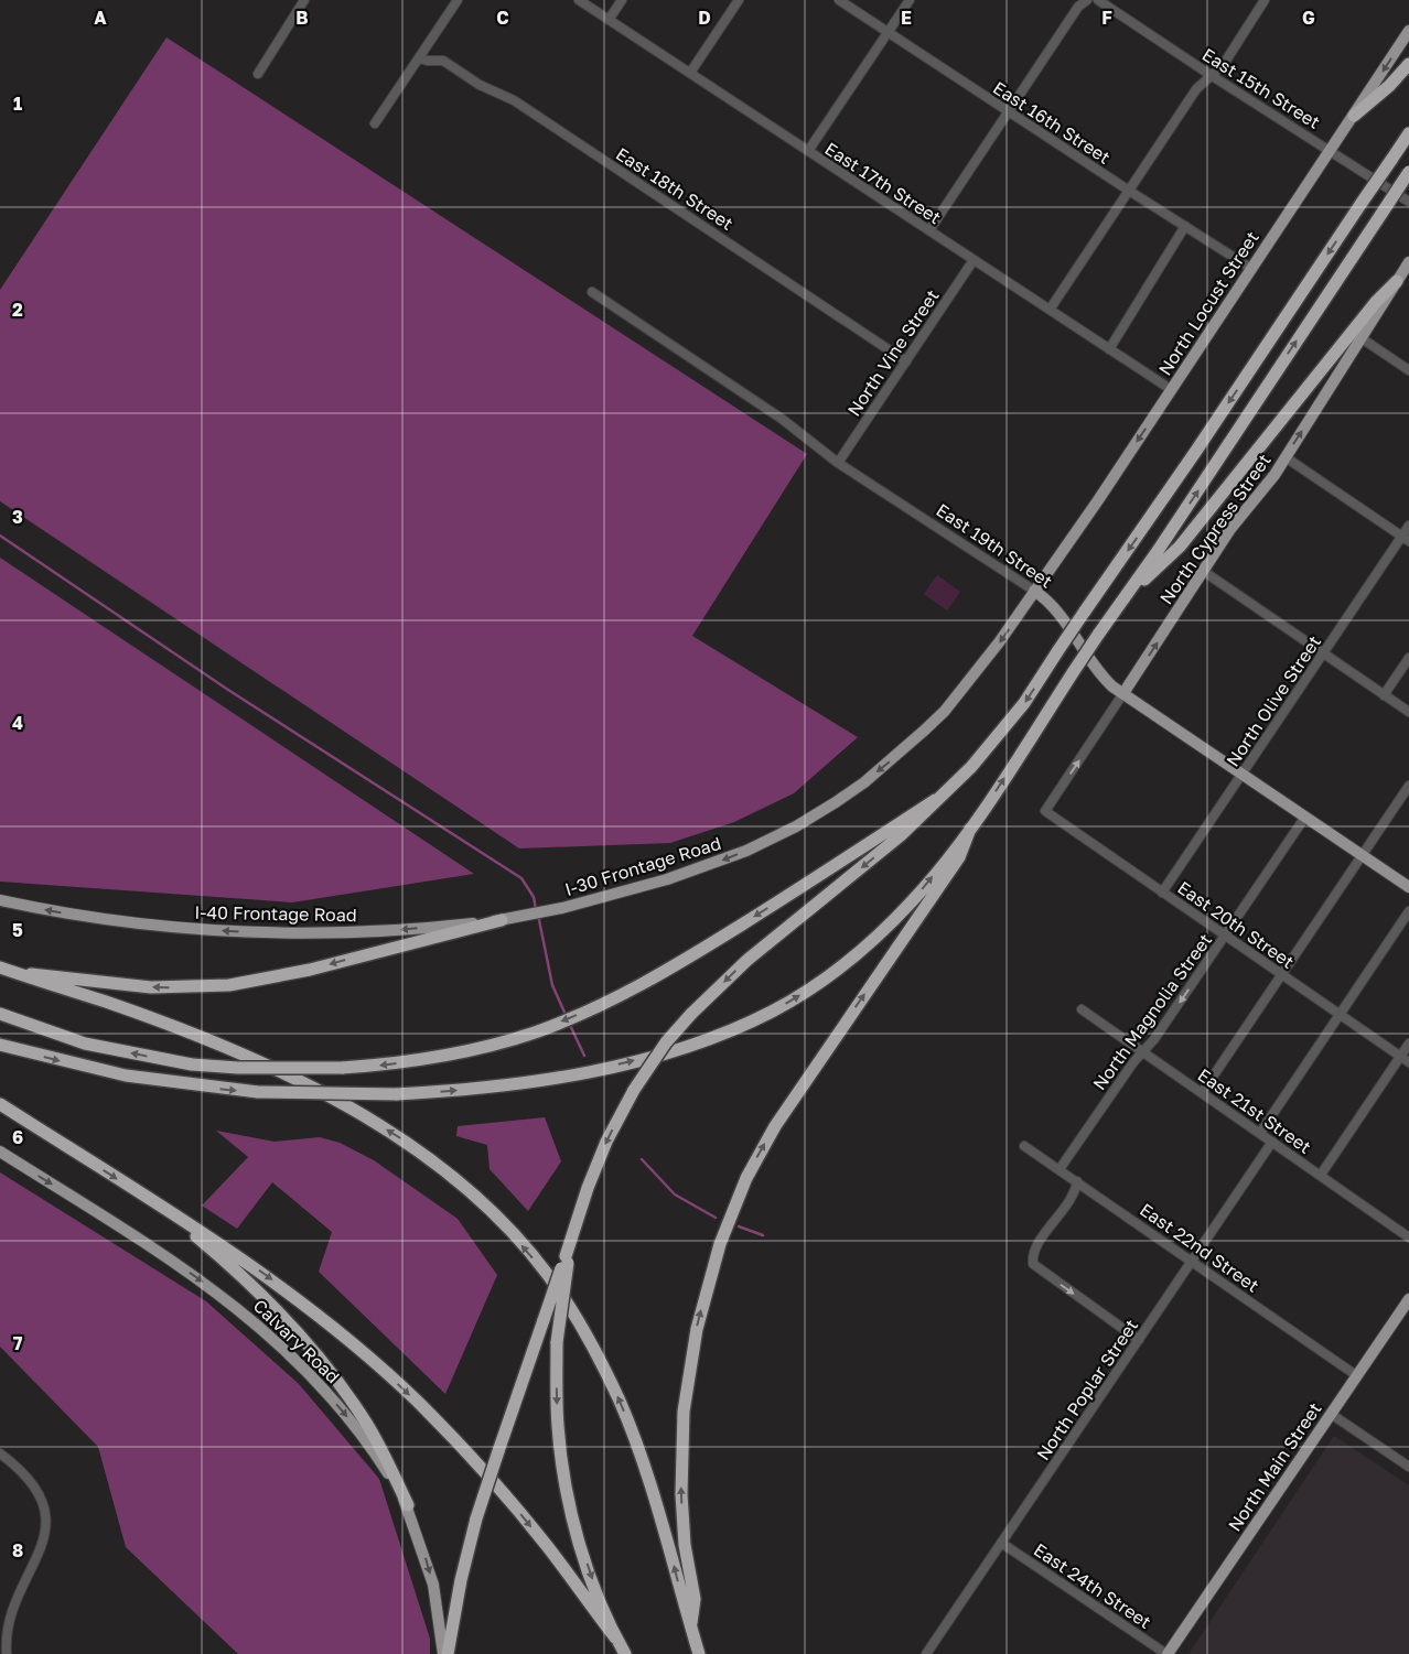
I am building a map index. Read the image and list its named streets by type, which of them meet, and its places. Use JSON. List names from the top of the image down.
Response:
{
  "streets": {
    "main road": [
      "North Locust Street",
      "North Cypress Street",
      "East 19th Street",
      "I-30 Frontage Road",
      "I-40 Frontage Road",
      "Calvary Road",
      "North Main Street"
    ],
    "street": [
      "East 15th Street",
      "East 16th Street",
      "East 17th Street",
      "East 18th Street",
      "North Vine Street",
      "North Olive Street",
      "East 20th Street",
      "North Magnolia Street",
      "East 21st Street",
      "East 22nd Street",
      "North Poplar Street",
      "East 24th Street"
    ]
  },
  "crossings": [
    ["East 15th Street", "North Locust Street"],
    ["East 16th Street", "North Locust Street"],
    ["East 17th Street", "North Locust Street"],
    ["East 17th Street", "North Vine Street"],
    ["East 18th Street", "North Vine Street"],
    ["North Locust Street", "East 19th Street"],
    ["North Locust Street", "I-30 Frontage Road"],
    ["North Vine Street", "East 19th Street"],
    ["North Cypress Street", "East 19th Street"],
    ["North Cypress Street", "East 20th Street"],
    ["East 19th Street", "North Olive Street"],
    ["East 19th Street", "I-30 Frontage Road"],
    ["East 19th Street", "North Magnolia Street"],
    ["North Olive Street", "East 20th Street"],
    ["I-30 Frontage Road", "I-40 Frontage Road"],
    ["East 20th Street", "North Magnolia Street"],
    ["North Magnolia Street", "East 21st Street"],
    ["North Magnolia Street", "East 22nd Street"],
    ["East 21st Street", "North Poplar Street"],
    ["East 22nd Street", "North Poplar Street"],
    ["East 22nd Street", "North Main Street"],
    ["North Poplar Street", "East 24th Street"],
    ["North Main Street", "East 24th Street"]
  ],
  "one_way": [
    "North Locust Street",
    "North Cypress Street",
    "I-30 Frontage Road",
    "I-40 Frontage Road",
    "Calvary Road"
  ],
  "grid": {
    "columns": [
      "A",
      "B",
      "C",
      "D",
      "E",
      "F",
      "G"
    ],
    "rows": [
      "1",
      "2",
      "3",
      "4",
      "5",
      "6",
      "7",
      "8"
    ]
  }
}
